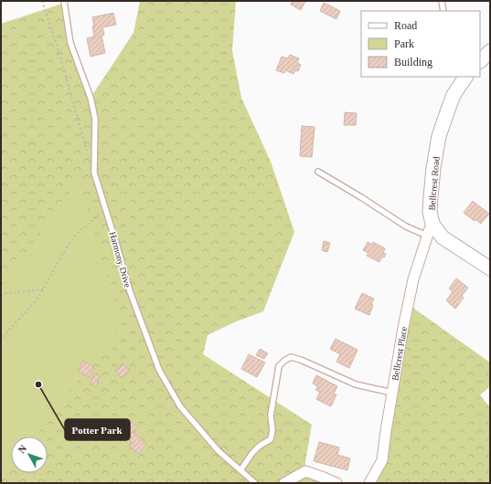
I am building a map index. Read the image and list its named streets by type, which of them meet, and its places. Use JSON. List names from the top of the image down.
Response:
{
  "streets": {
    "street": ["Bellcrest Road", "Bellcrest Place"],
    "lane": ["Harmony Drive"]
  },
  "crossings": [
    ["Bellcrest Road", "Bellcrest Place"]
  ],
  "places": ["Potter Park"],
  "legend": ["Road", "Park", "Building"],
  "north": "top left"
}
